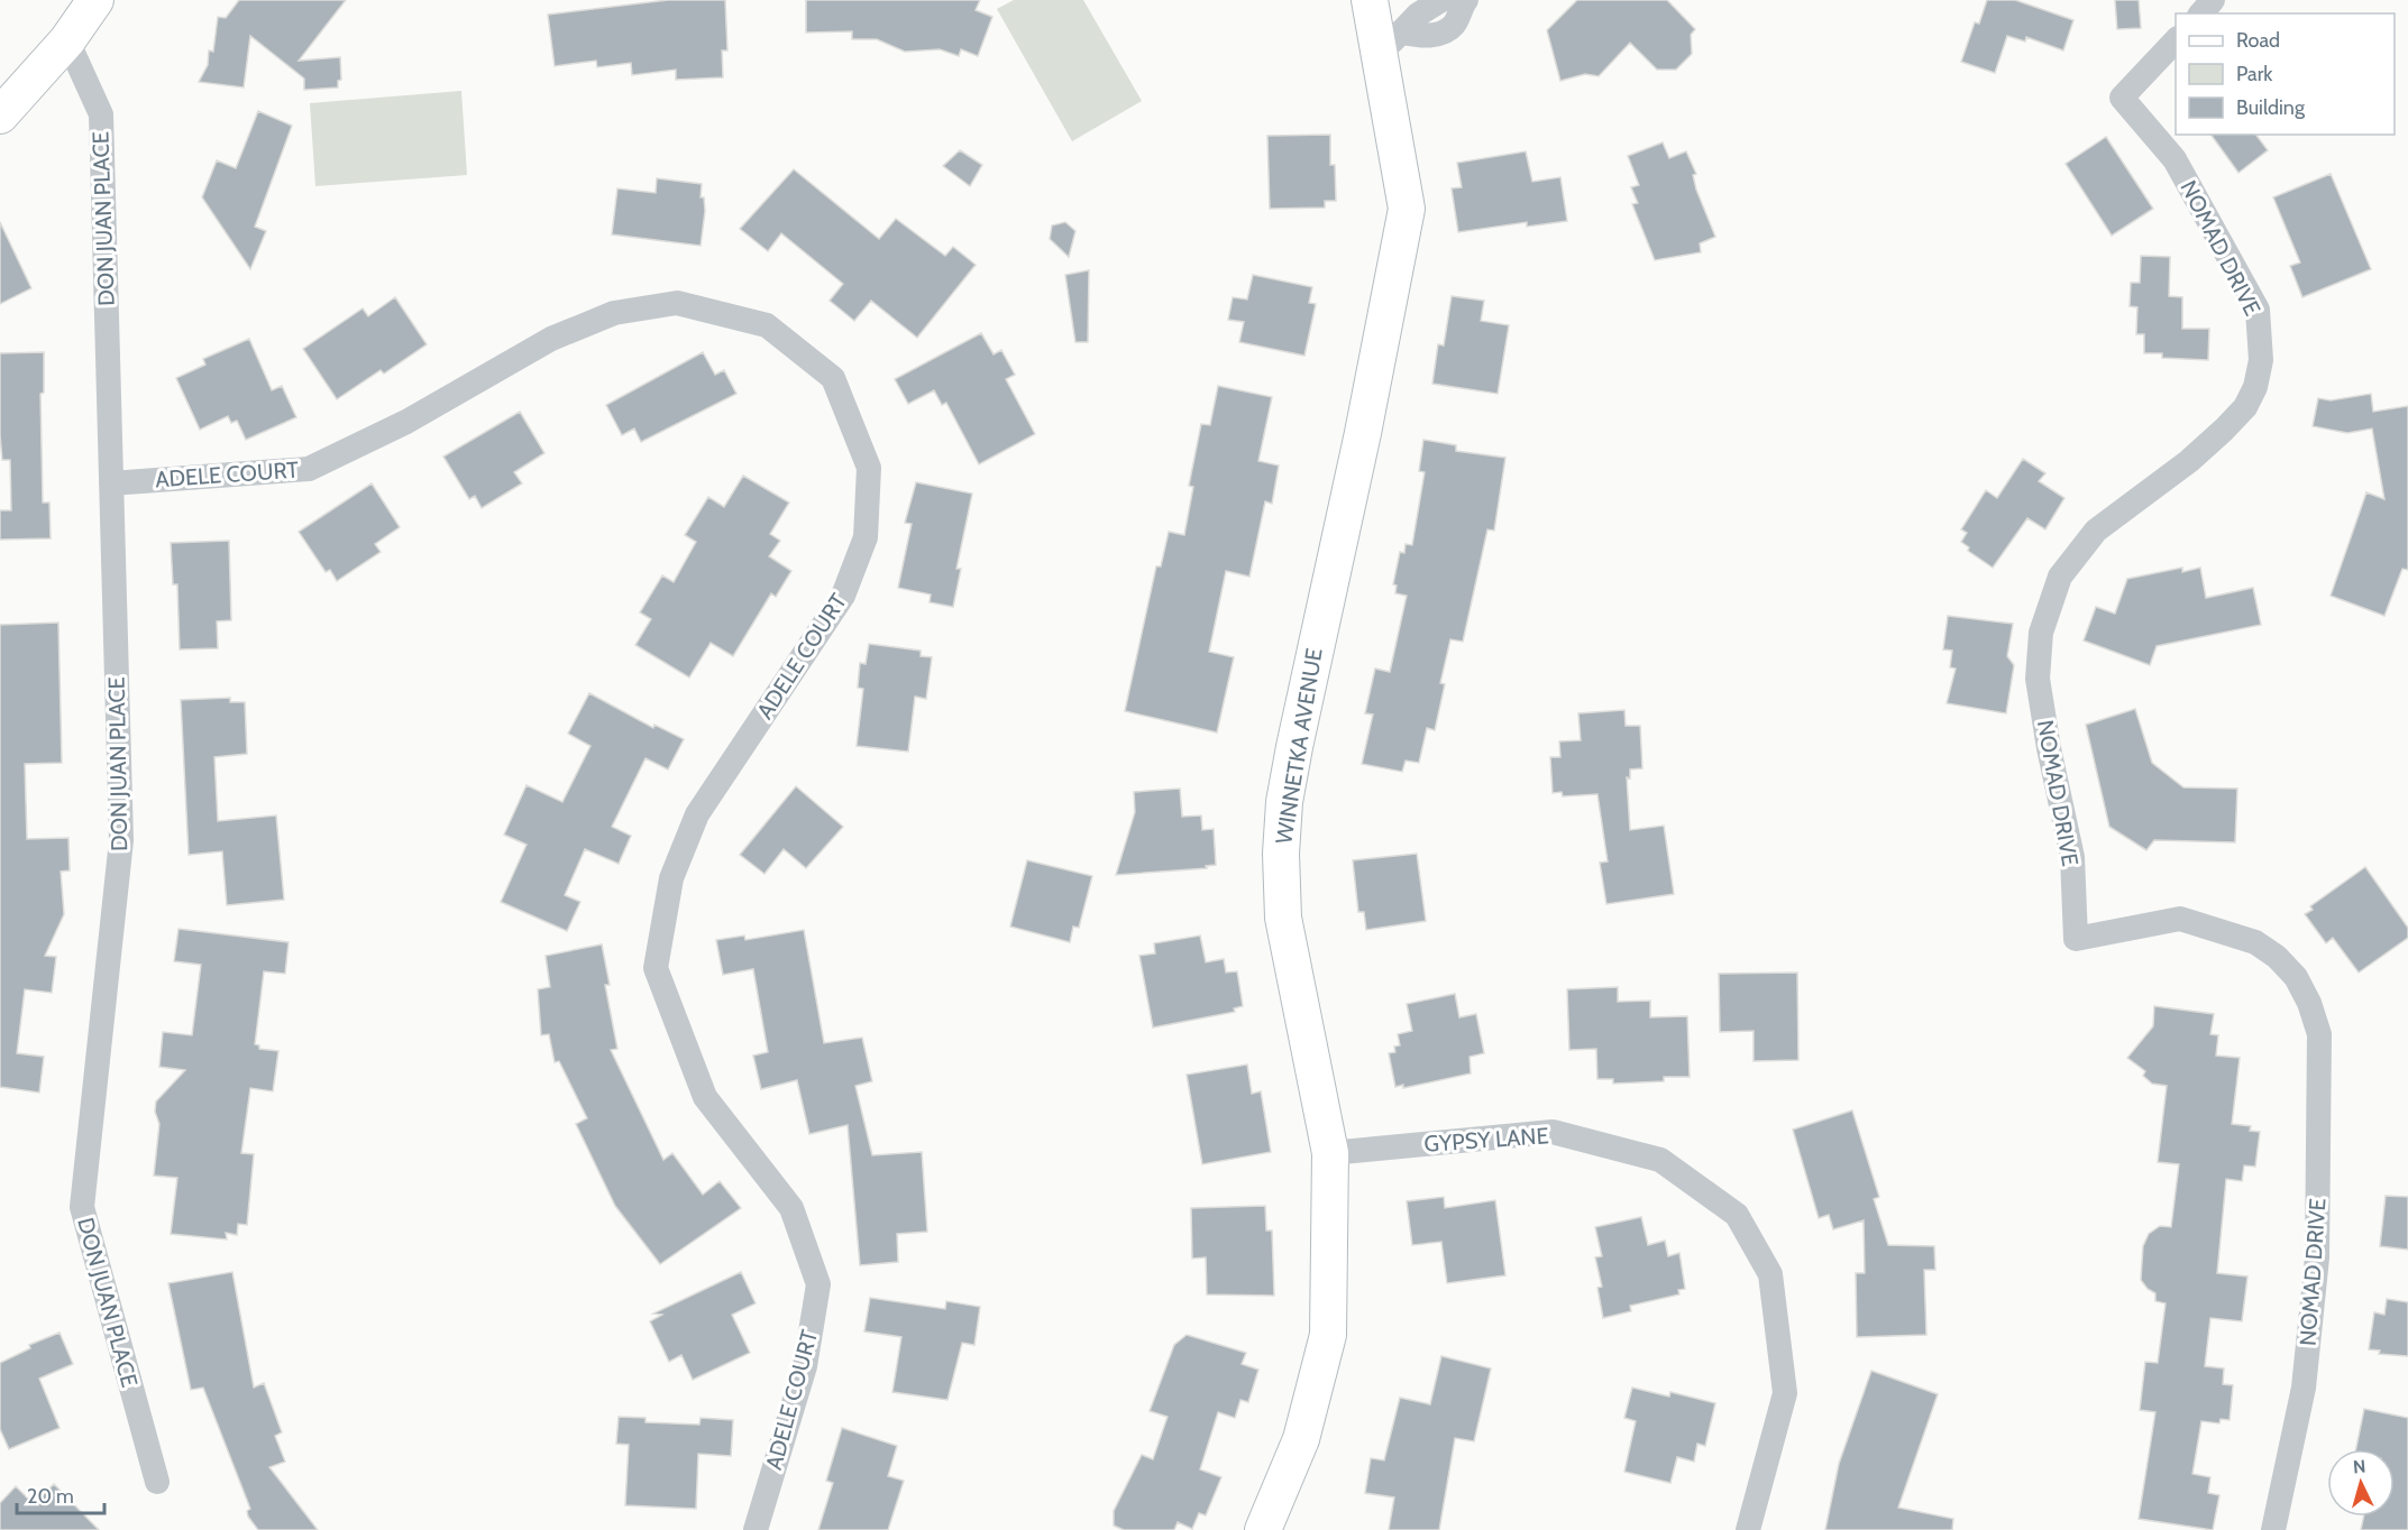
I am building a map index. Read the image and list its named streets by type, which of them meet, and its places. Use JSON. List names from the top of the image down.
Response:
{
  "streets": {
    "main road": ["WINNETKA AVENUE"],
    "street": [
      "DON JUAN PLACE",
      "NOMAD DRIVE",
      "ADELE COURT",
      "GYPSY LANE"
    ]
  },
  "crossings": [
    ["DON JUAN PLACE", "ADELE COURT"],
    ["WINNETKA AVENUE", "GYPSY LANE"]
  ],
  "legend": ["Road", "Park", "Building"],
  "scale_bar": "20 m",
  "north": "top"
}
